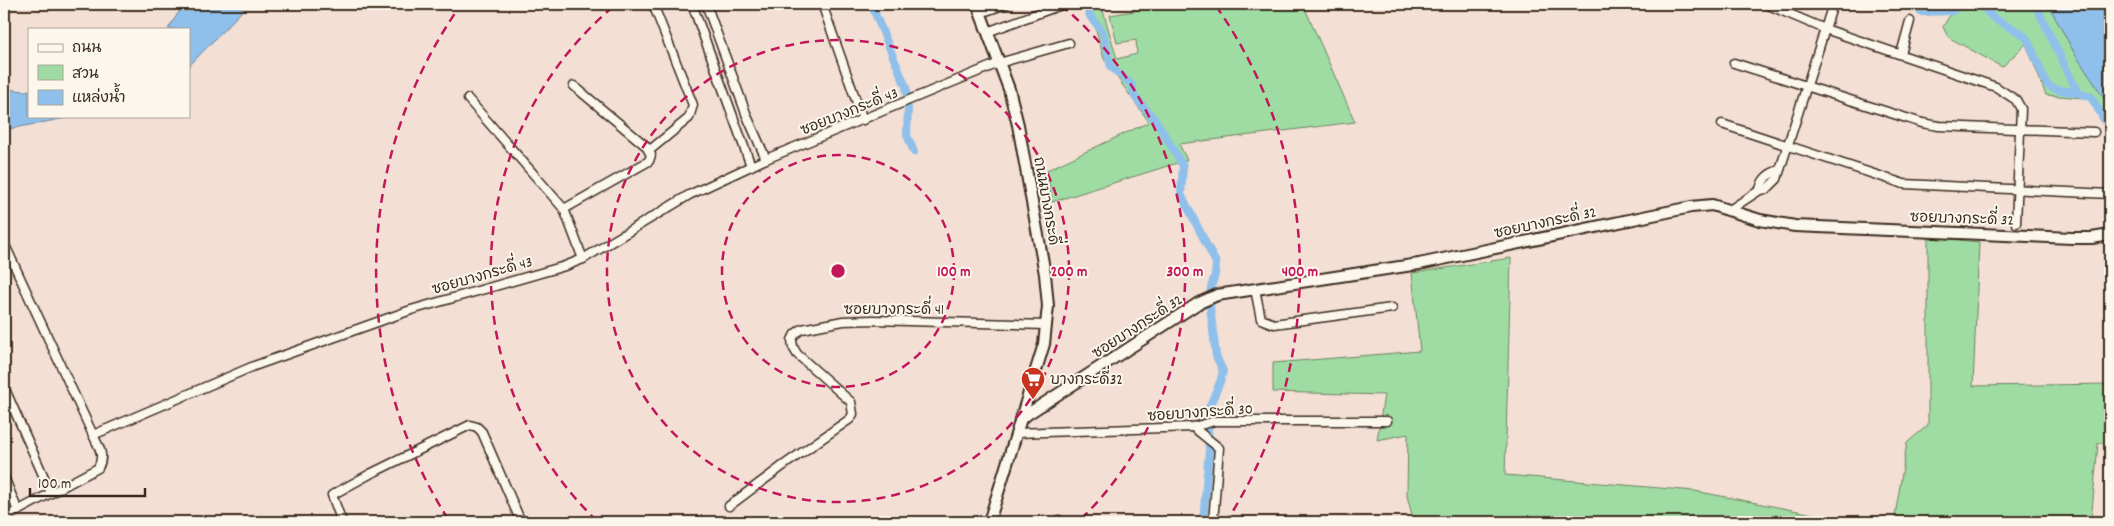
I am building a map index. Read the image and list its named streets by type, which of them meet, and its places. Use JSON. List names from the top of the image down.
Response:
{
  "streets": {
    "street": [
      "ซอยบางกระดี่ 43",
      "ถนนบางกระดี่",
      "ซอยบางกระดี่ 32",
      "ซอยบางกระดี่ 41",
      "ซอยบางกระดี่ 30"
    ]
  },
  "crossings": [
    ["ซอยบางกระดี่ 43", "ถนนบางกระดี่"],
    ["ถนนบางกระดี่", "ซอยบางกระดี่ 32"],
    ["ถนนบางกระดี่", "ซอยบางกระดี่ 41"],
    ["ถนนบางกระดี่", "ซอยบางกระดี่ 30"]
  ],
  "places": {
    "supermarket": ["บางกระดี่32"]
  },
  "legend": ["ถนน", "สวน", "แหล่งน้ำ"],
  "scale_bar": "100 m",
  "rings": [
    "100 m",
    "200 m",
    "300 m",
    "400 m"
  ]
}
